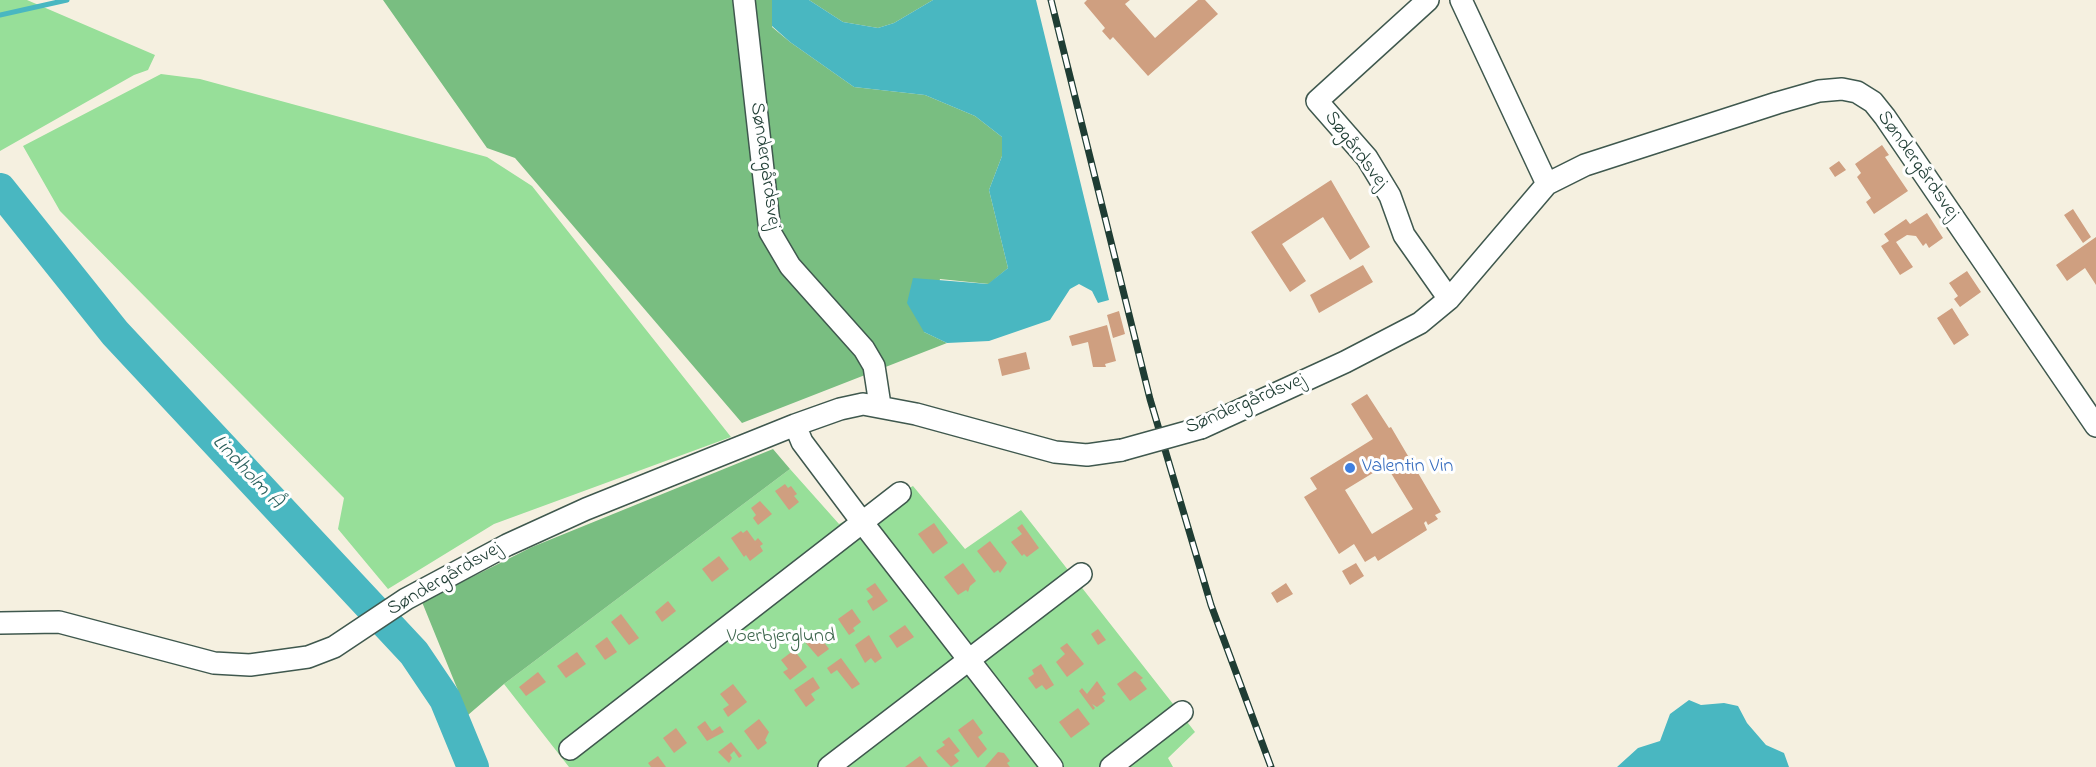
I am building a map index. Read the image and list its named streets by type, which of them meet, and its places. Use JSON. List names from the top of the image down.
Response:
{
  "streets": {
    "street": ["Søgårdsvej", "Søndergårdsvej"]
  },
  "crossings": [
    ["Søgårdsvej", "Søndergårdsvej"]
  ],
  "water": ["Lindholm Å"],
  "parks": ["Voerbjerglund"],
  "places": ["Valentin Vin"]
}
